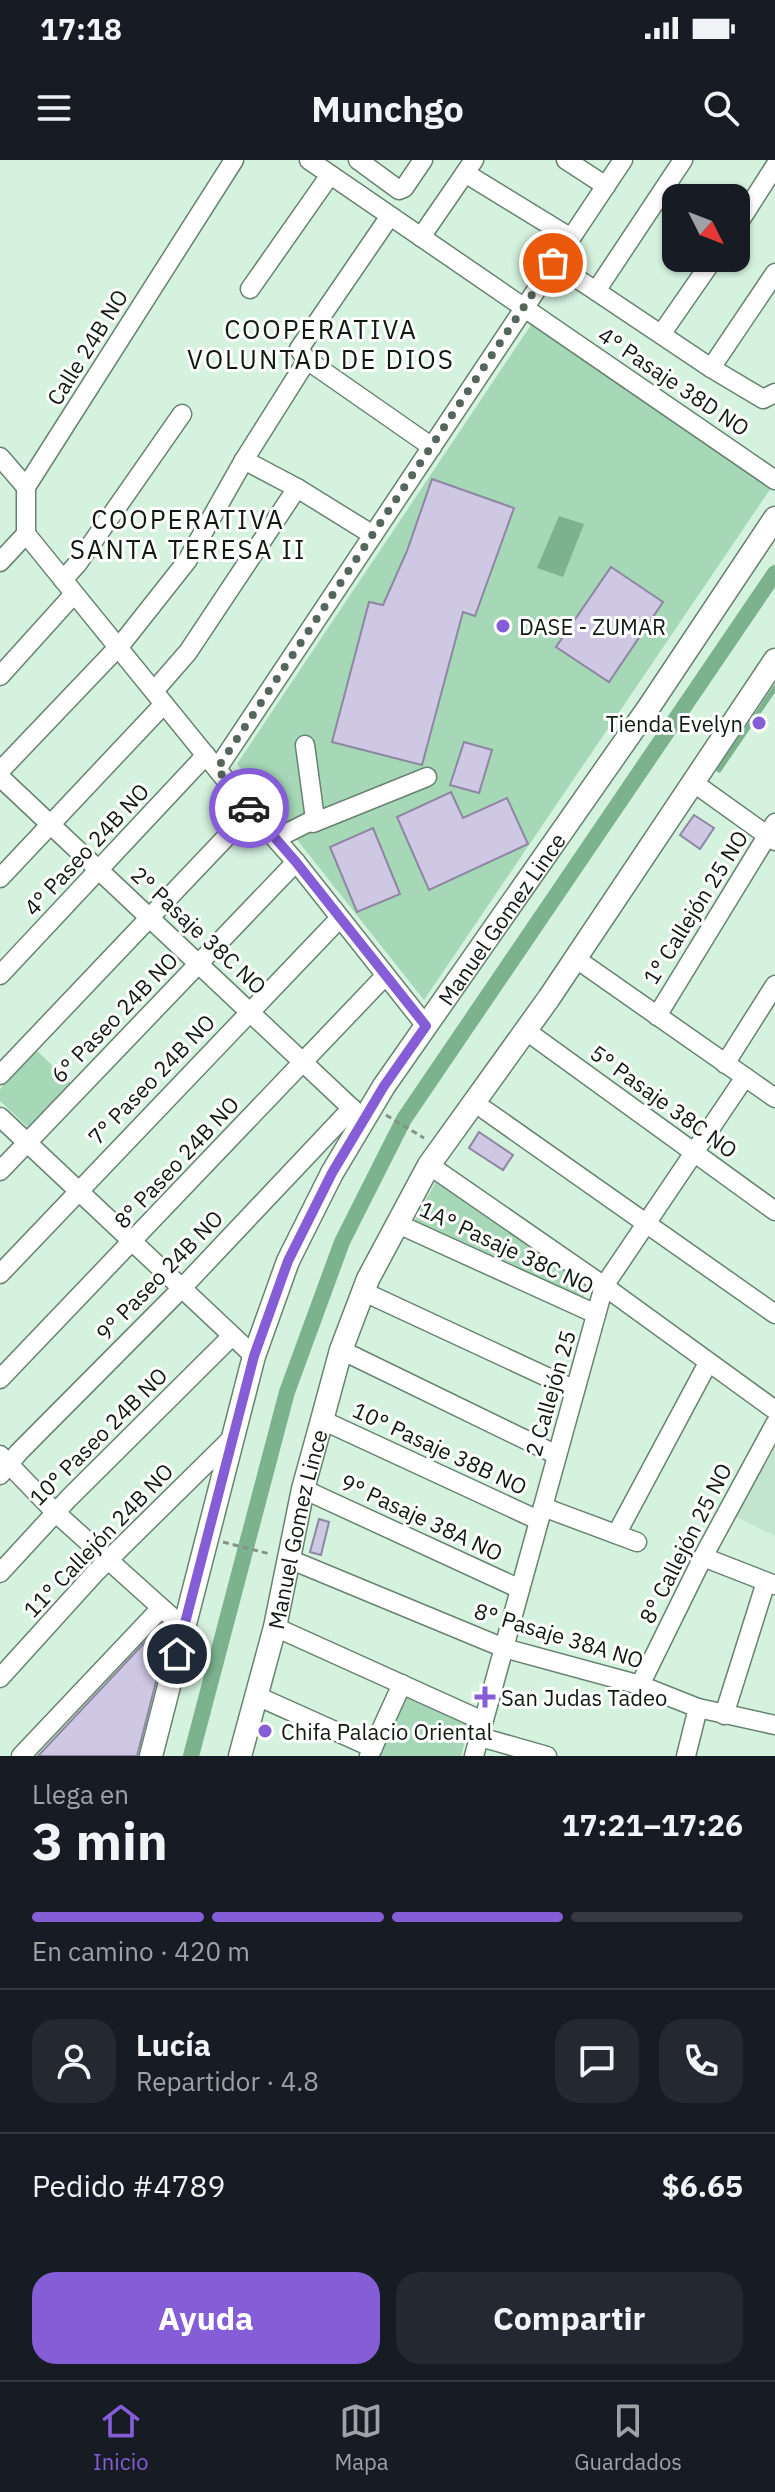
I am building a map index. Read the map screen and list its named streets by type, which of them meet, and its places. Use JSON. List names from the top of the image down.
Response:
{
  "streets": {
    "main road": ["Manuel Gomez Lince"],
    "street": [
      "Calle 24B NO",
      "4° Pasaje 38D NO",
      "4° Paseo 24B NO",
      "1° Callejón 25 NO",
      "2° Pasaje 38C NO",
      "6° Paseo 24B NO",
      "7° Paseo 24B NO",
      "5° Pasaje 38C NO",
      "8° Paseo 24B NO",
      "1A° Pasaje 38C NO",
      "9° Paseo 24B NO",
      "2 Callejón 25",
      "10° Paseo 24B NO",
      "10° Pasaje 38B NO",
      "9° Pasaje 38A NO",
      "11° Callejón 24B NO",
      "8° Callejón 25 NO",
      "8° Pasaje 38A NO"
    ]
  },
  "crossings": [
    ["4° Pasaje 38D NO", "4° Paseo 24B NO"],
    ["4° Paseo 24B NO", "2° Pasaje 38C NO"],
    ["Manuel Gomez Lince", "2° Pasaje 38C NO"],
    ["Manuel Gomez Lince", "5° Pasaje 38C NO"],
    ["Manuel Gomez Lince", "1A° Pasaje 38C NO"],
    ["Manuel Gomez Lince", "9° Paseo 24B NO"],
    ["Manuel Gomez Lince", "10° Pasaje 38B NO"],
    ["Manuel Gomez Lince", "9° Pasaje 38A NO"],
    ["Manuel Gomez Lince", "11° Callejón 24B NO"],
    ["Manuel Gomez Lince", "8° Pasaje 38A NO"],
    ["2° Pasaje 38C NO", "6° Paseo 24B NO"],
    ["2° Pasaje 38C NO", "7° Paseo 24B NO"],
    ["2° Pasaje 38C NO", "8° Paseo 24B NO"],
    ["2° Pasaje 38C NO", "9° Paseo 24B NO"],
    ["5° Pasaje 38C NO", "2 Callejón 25"],
    ["1A° Pasaje 38C NO", "2 Callejón 25"],
    ["2 Callejón 25", "10° Pasaje 38B NO"],
    ["2 Callejón 25", "9° Pasaje 38A NO"],
    ["2 Callejón 25", "8° Pasaje 38A NO"],
    ["8° Callejón 25 NO", "8° Pasaje 38A NO"]
  ],
  "districts": ["COOPERATIVA VOLUNTAD DE DIOS", "COOPERATIVA SANTA TERESA II"],
  "places": {
    "other": ["DASE - ZUMAR", "Tienda Evelyn", "Chifa Palacio Oriental"],
    "health": ["San Judas Tadeo"]
  },
  "north": "bottom right",
  "page": {
    "status": "17:18",
    "header": "Munchgo",
    "heading": ["3 min", "Llega en", "17:21–17:26"],
    "panel": [
      "Lucía",
      "Repartidor · 4.8",
      "Pedido #4789",
      "$6.65"
    ],
    "bar": "En camino · 420 m",
    "buttons": ["Ayuda", "Compartir"],
    "tabs": ["Inicio", "Mapa", "Guardados"]
  }
}
